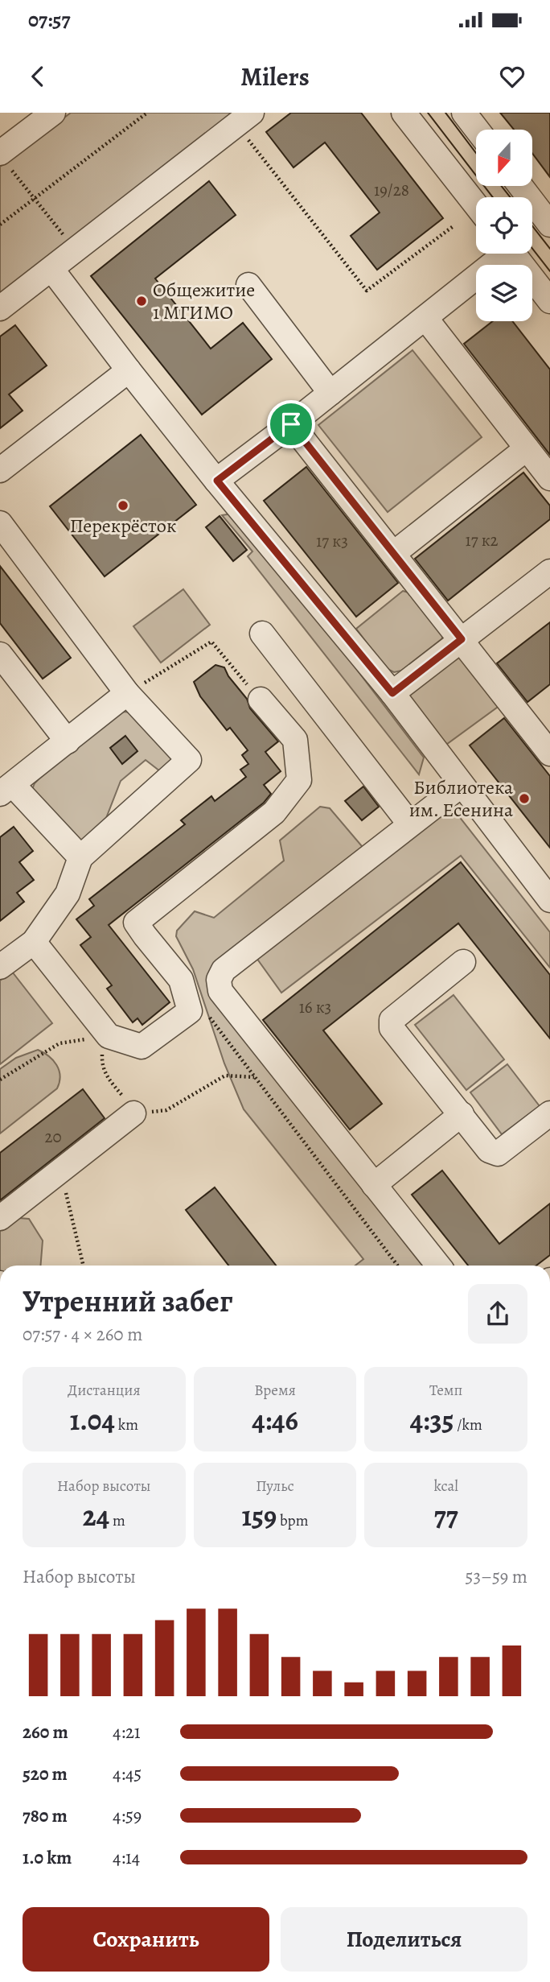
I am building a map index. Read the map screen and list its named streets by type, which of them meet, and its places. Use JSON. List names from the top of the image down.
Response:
{
  "places": ["Общежитие 1 МГИМО", "Перекрёсток", "Библиотека им. Есенина"],
  "house_numbers": [
    "19/28",
    "17 к2",
    "17 к3",
    "16 к3",
    "20"
  ],
  "north": "bottom",
  "page": {
    "status": "07:57",
    "header": "Milers",
    "heading": ["Утренний забег", "07:57 · 4 × 260 m"],
    "stats": [
      ["Дистанция", "1.04 km"],
      ["Время", "4:46"],
      ["Темп", "4:35 /km"],
      ["Набор высоты", "24 m"],
      ["Пульс", "159 bpm"],
      ["kcal", "77"]
    ],
    "chart": ["Набор высоты", "53–59 m"],
    "list": [
      {
        "name": "260 m",
        "note": "4:21"
      },
      {
        "name": "520 m",
        "note": "4:45"
      },
      {
        "name": "780 m",
        "note": "4:59"
      },
      {
        "name": "1.0 km",
        "note": "4:14"
      }
    ],
    "buttons": ["Сохранить", "Поделиться"]
  }
}
